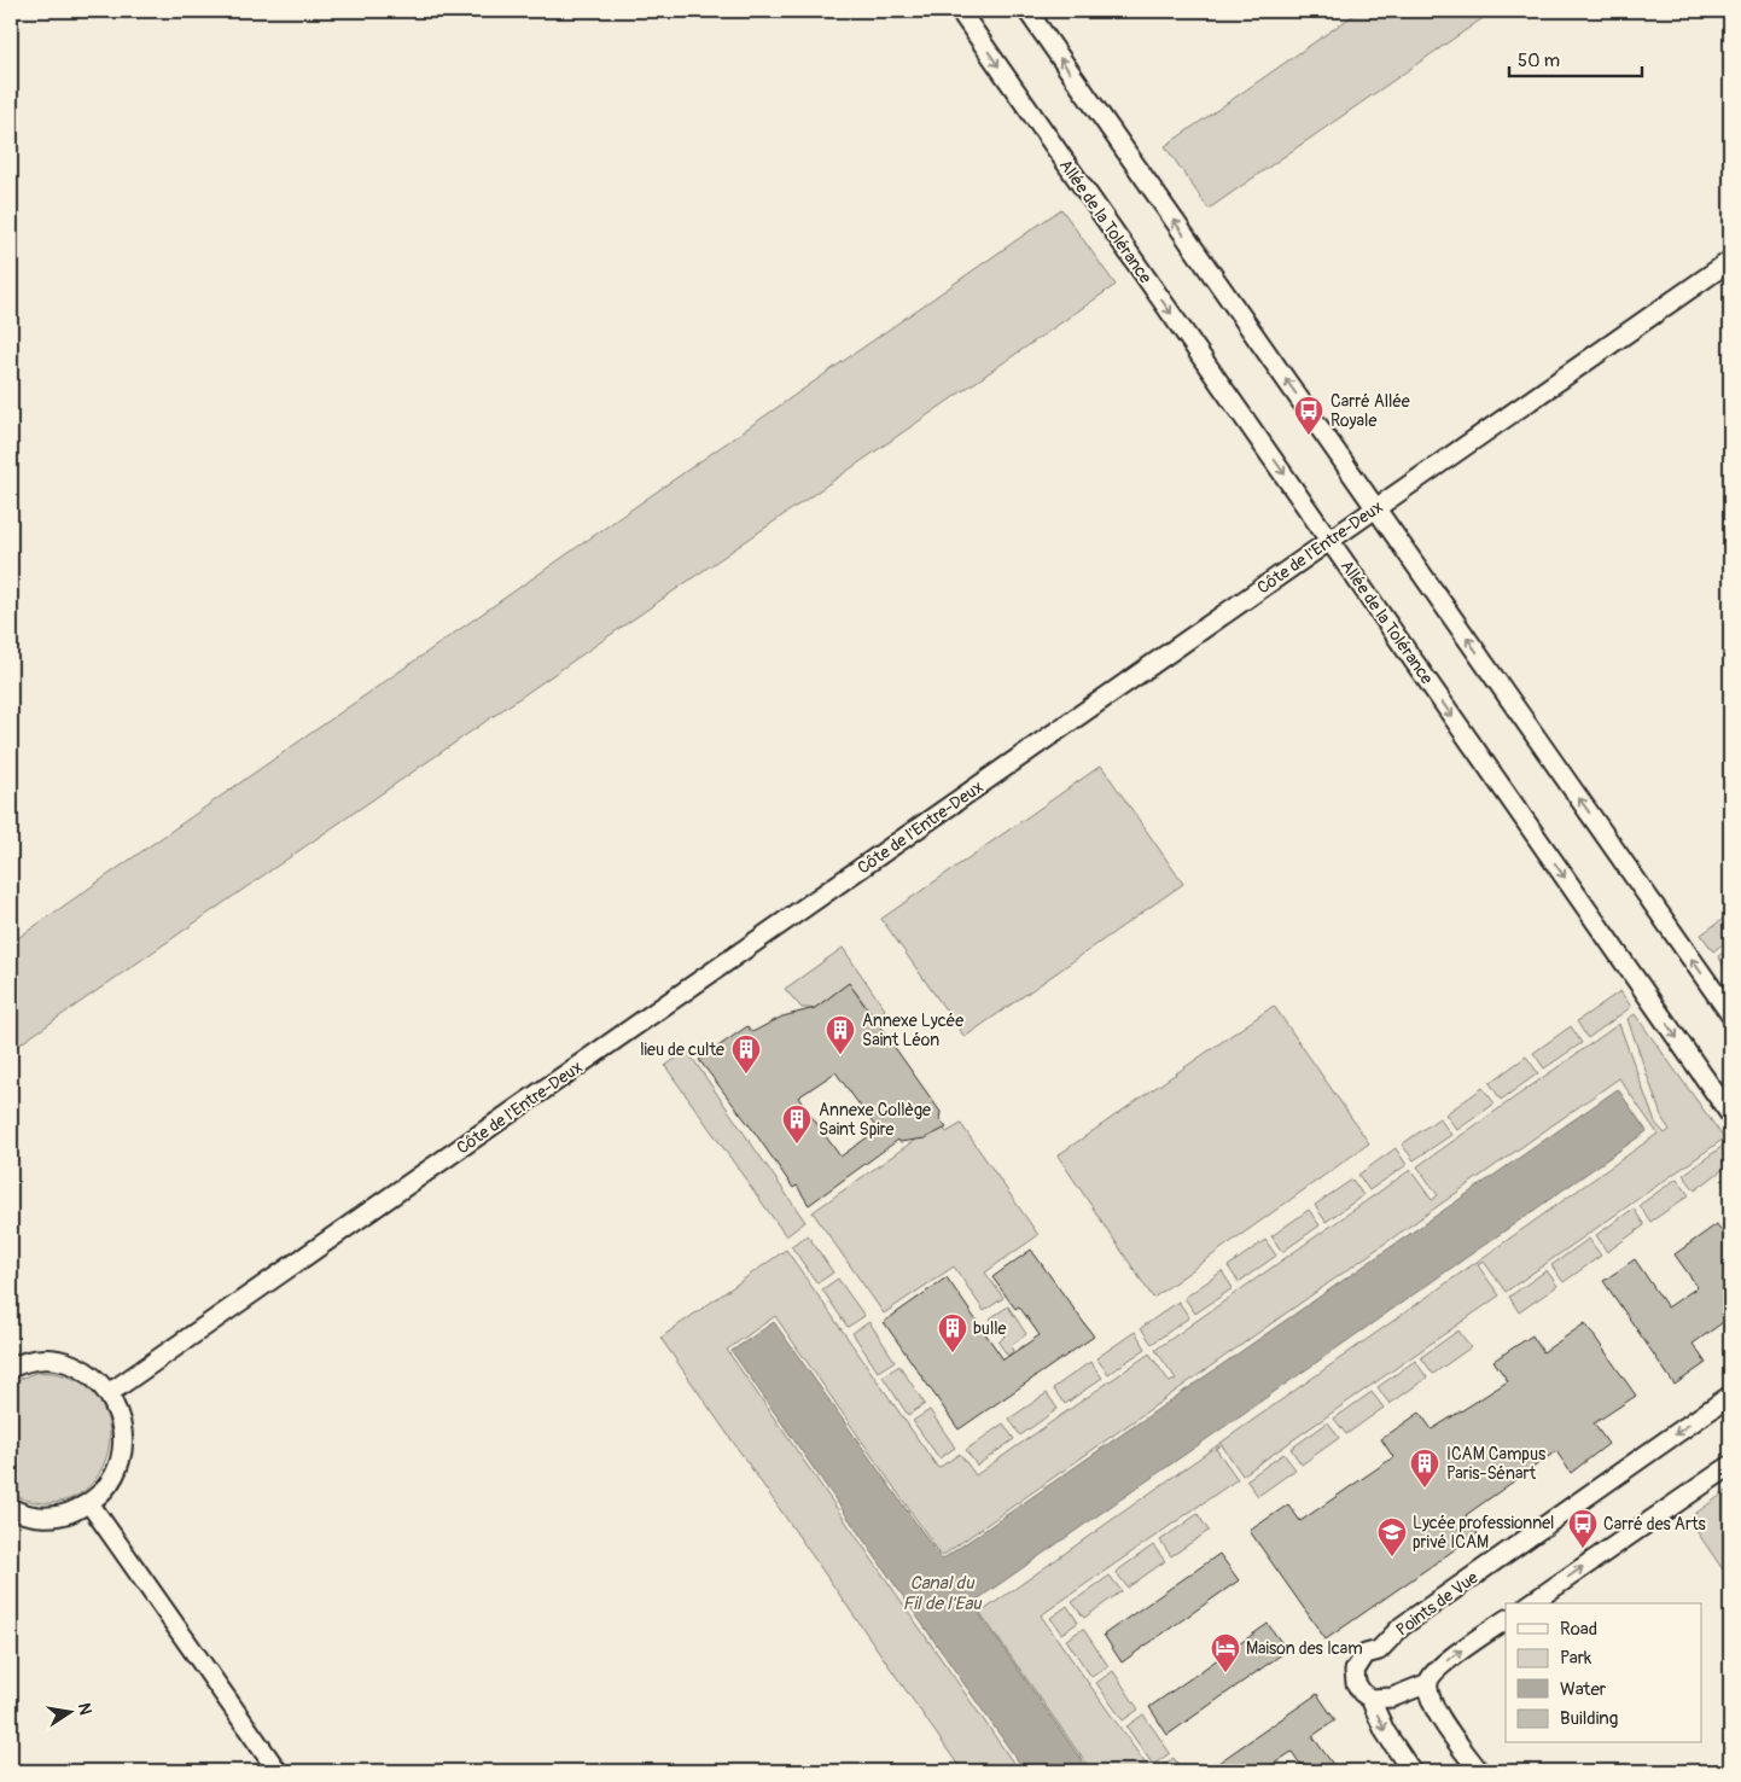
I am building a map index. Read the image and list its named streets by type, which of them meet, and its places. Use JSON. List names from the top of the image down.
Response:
{
  "streets": {
    "street": ["Allée de la Tolérance", "Côte de l'Entre-Deux", "Points de Vue"]
  },
  "crossings": [
    ["Allée de la Tolérance", "Côte de l'Entre-Deux"]
  ],
  "water": ["Canal du Fil de l'Eau"],
  "places": {
    "bus stop": ["Carré Allée Royale", "Carré des Arts"],
    "building": [
      "Annexe Lycée Saint Léon",
      "lieu de culte",
      "Annexe Collège Saint Spire",
      "bulle",
      "ICAM Campus Paris-Sénart"
    ],
    "school or university": ["Lycée professionnel privé ICAM"],
    "hotel": ["Maison des Icam"]
  },
  "legend": [
    "Road",
    "Park",
    "Water",
    "Building"
  ],
  "scale_bar": "50 m",
  "north": "right"
}
